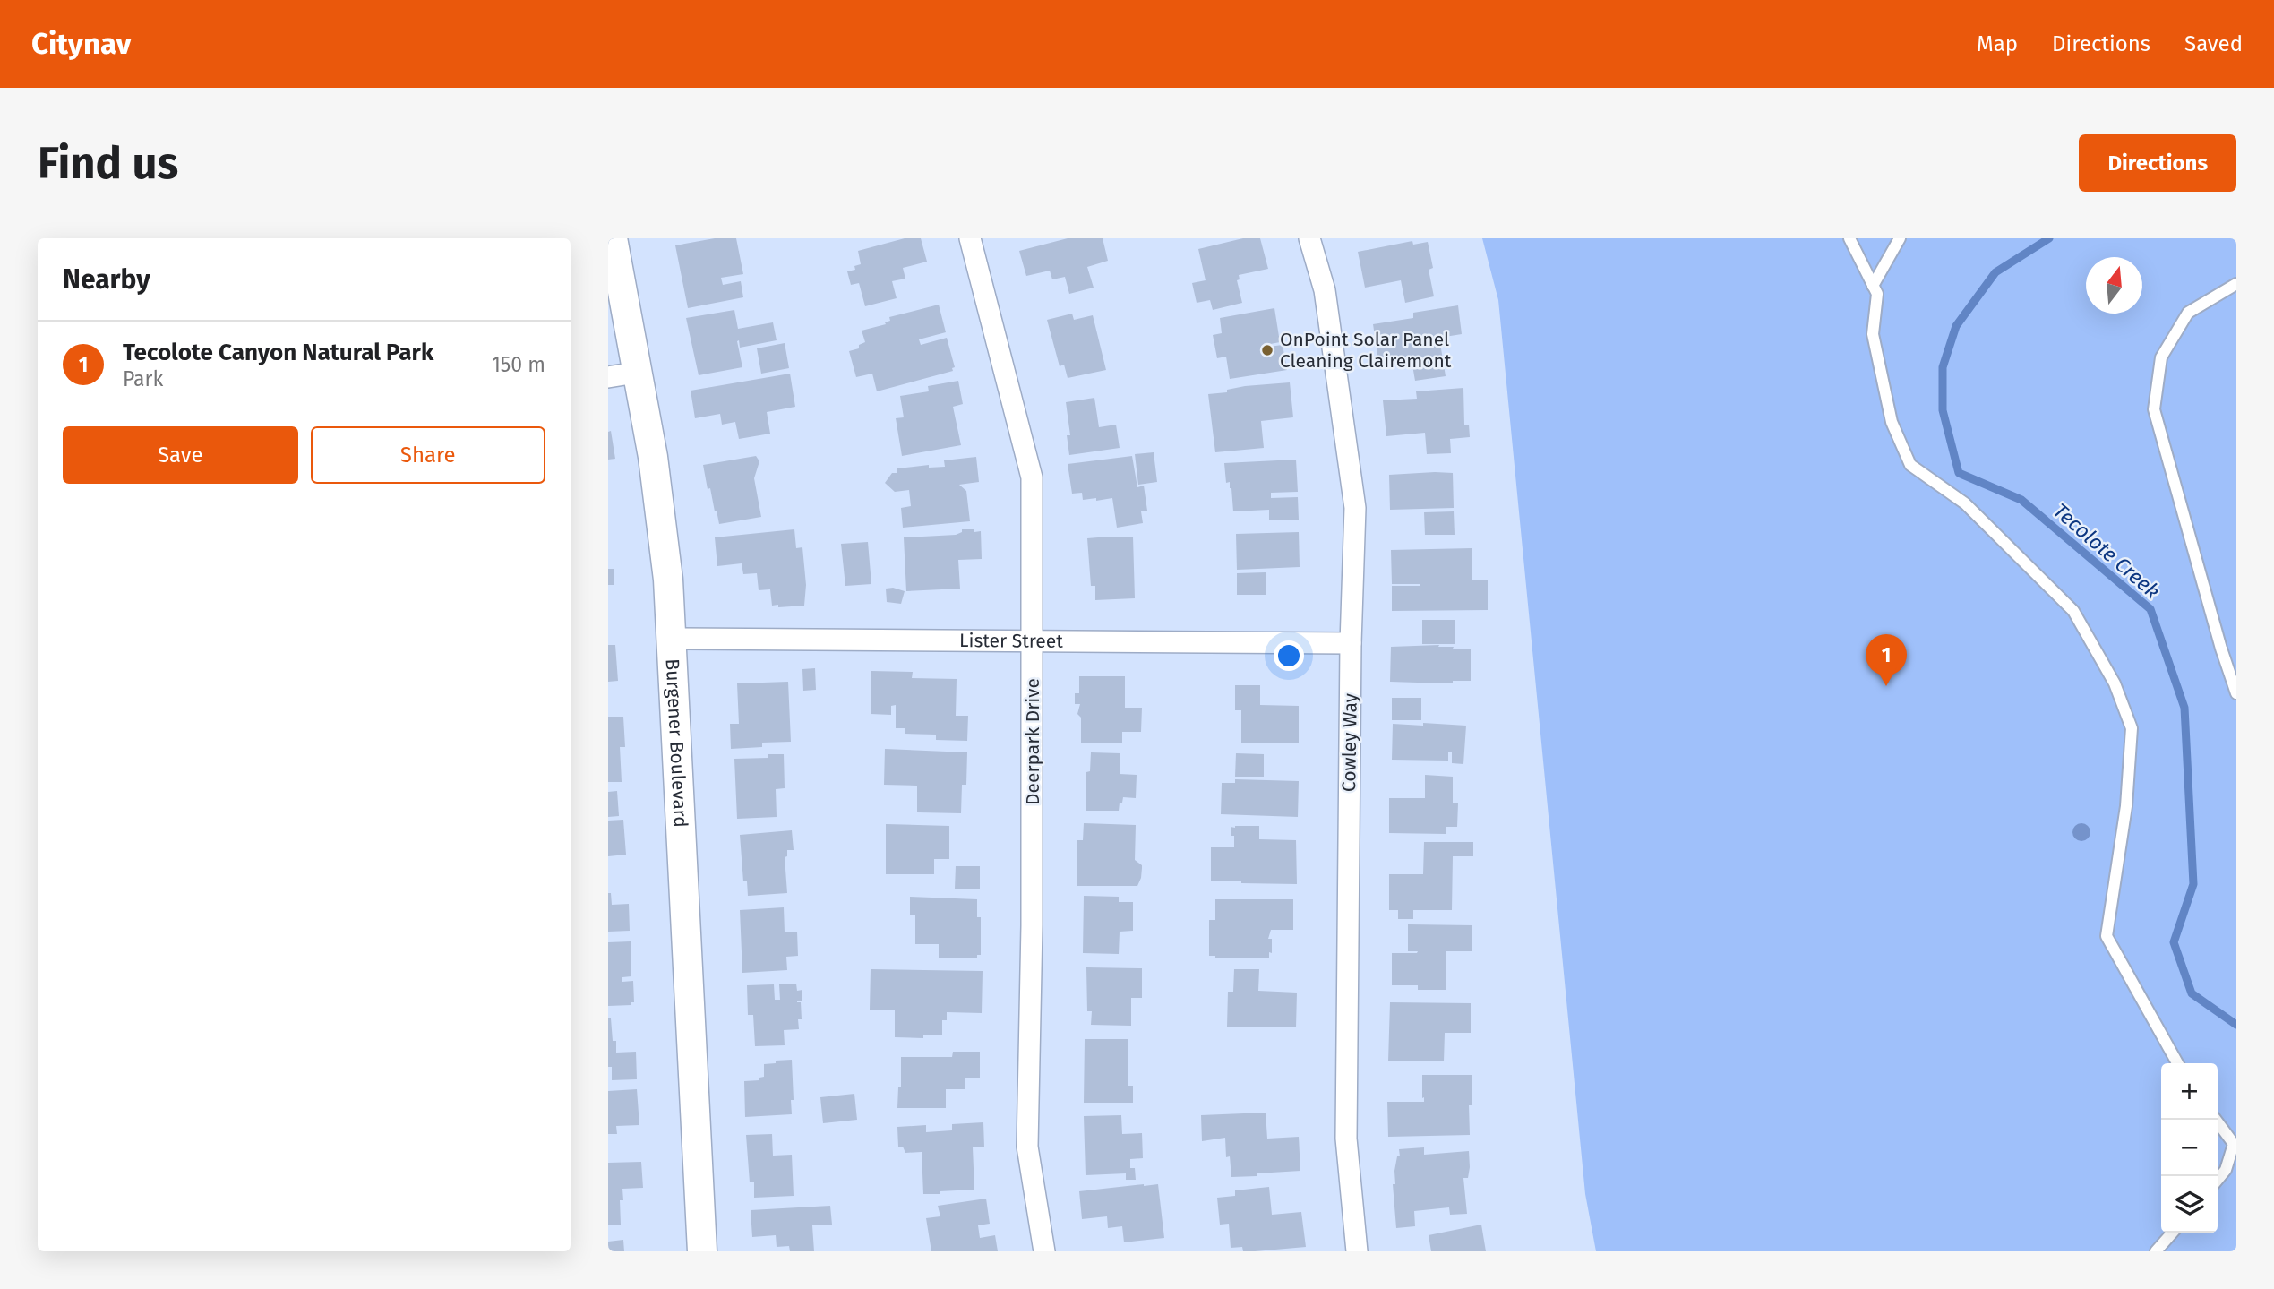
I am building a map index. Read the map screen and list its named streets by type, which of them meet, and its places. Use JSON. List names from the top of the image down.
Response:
{
  "streets": {
    "main road": ["Burgener Boulevard"],
    "street": ["Lister Street", "Deerpark Drive", "Cowley Way"]
  },
  "crossings": [
    ["Lister Street", "Deerpark Drive"],
    ["Lister Street", "Burgener Boulevard"],
    ["Lister Street", "Cowley Way"]
  ],
  "water": ["Tecolote Creek"],
  "places": ["OnPoint Solar Panel Cleaning Clairemont"],
  "north": "top",
  "page": {
    "header": "Citynav",
    "nav": ["Map", "Directions", "Saved"],
    "buttons": [
      "Directions",
      ["Save", "Share"]
    ],
    "title": "Find us",
    "heading": "Nearby",
    "list": [
      {
        "mark": "1",
        "name": "Tecolote Canyon Natural Park",
        "note": "Park",
        "value": "150 m"
      }
    ],
    "pins": "1",
    "map_buttons": ["+", "−"]
  }
}
